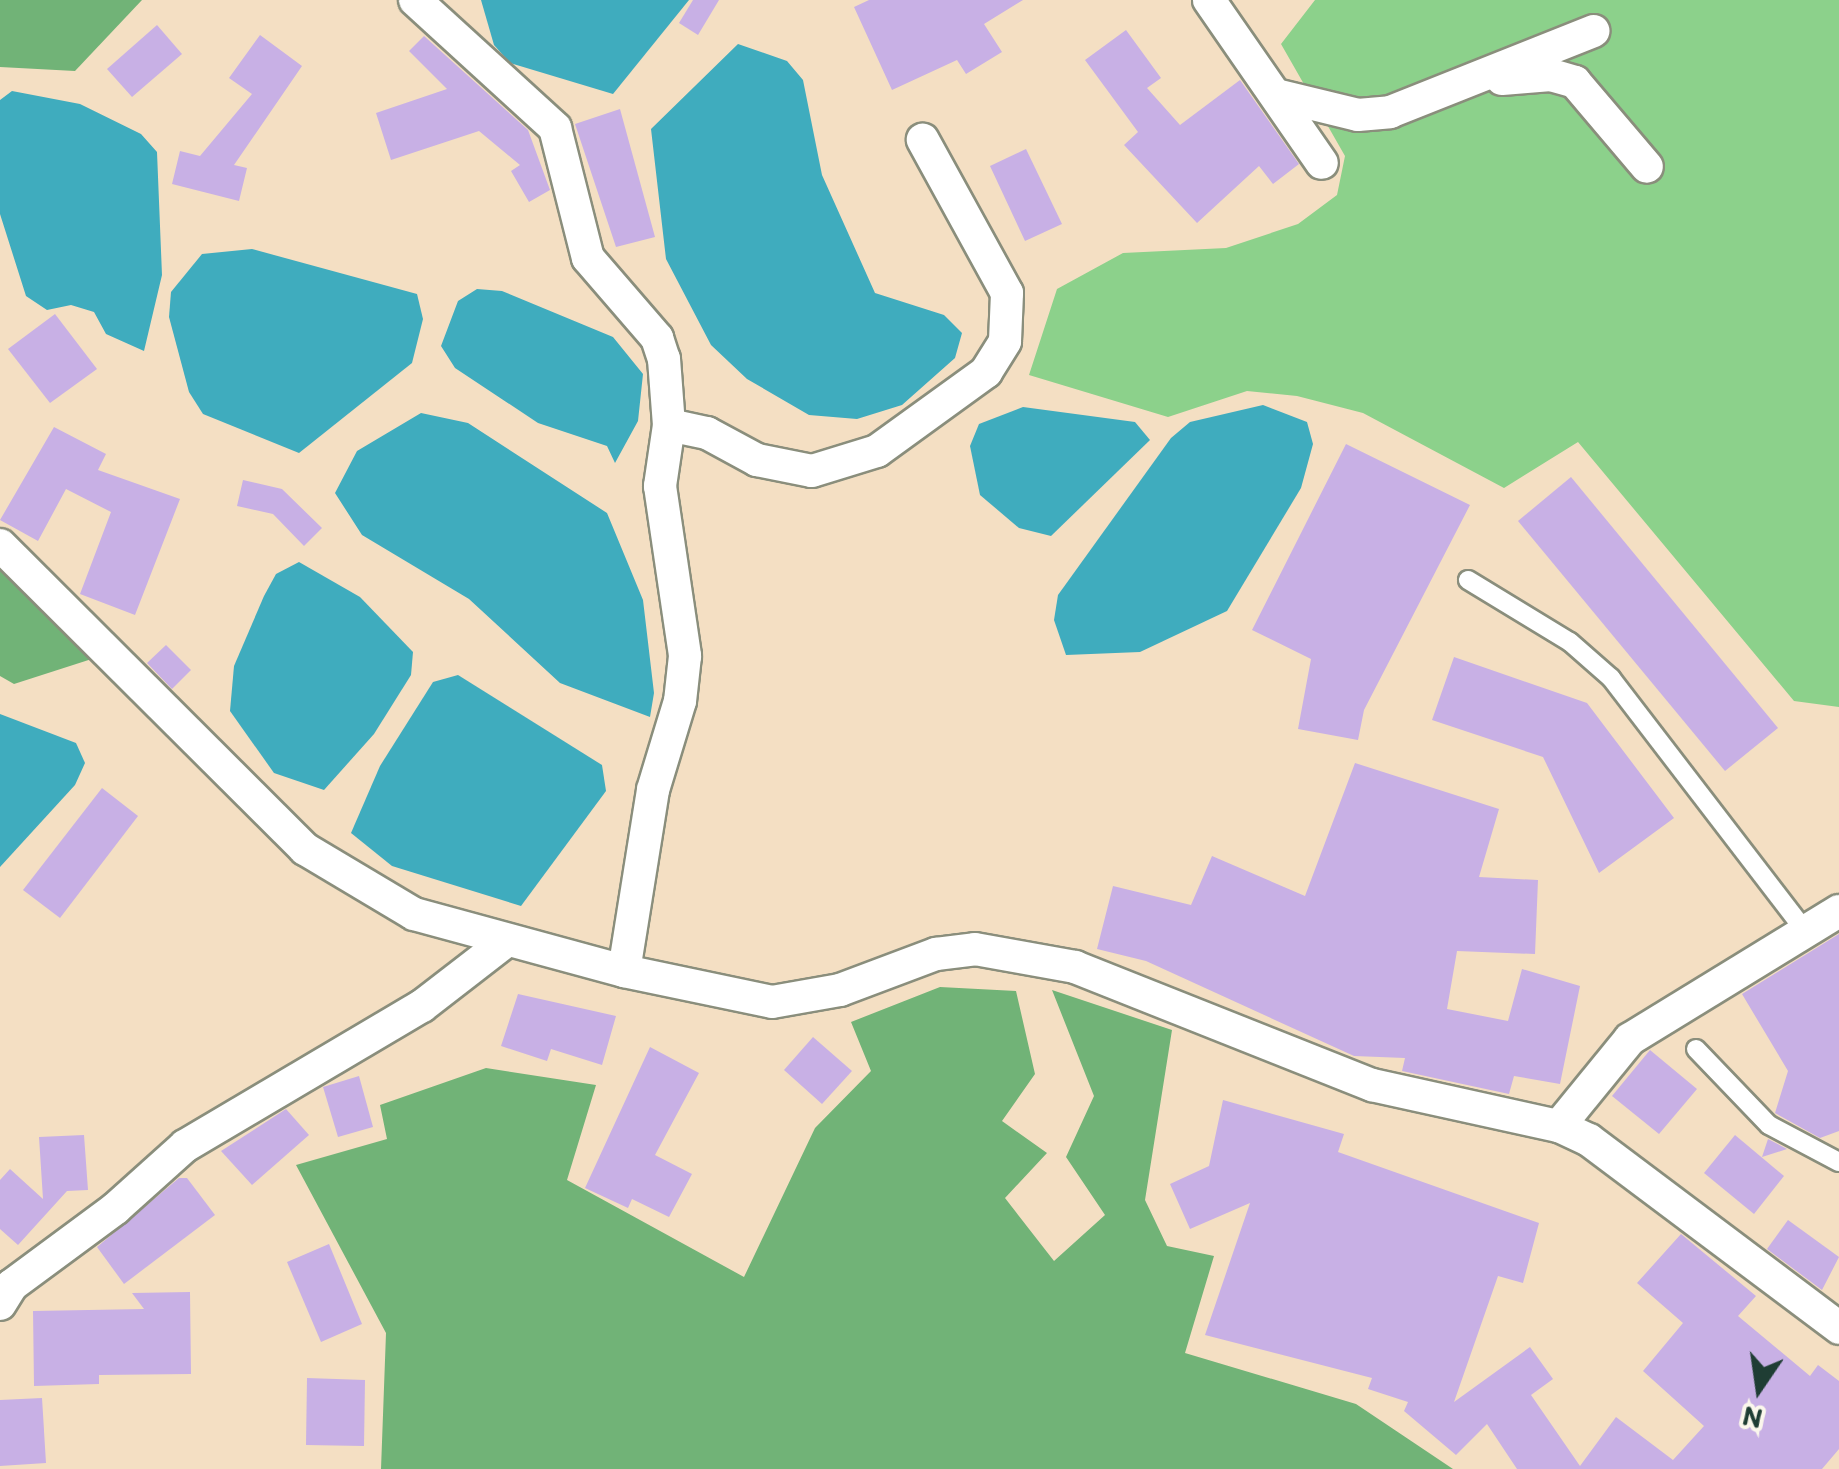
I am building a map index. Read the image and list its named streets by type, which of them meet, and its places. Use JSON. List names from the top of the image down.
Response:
{
  "north": "bottom"
}
